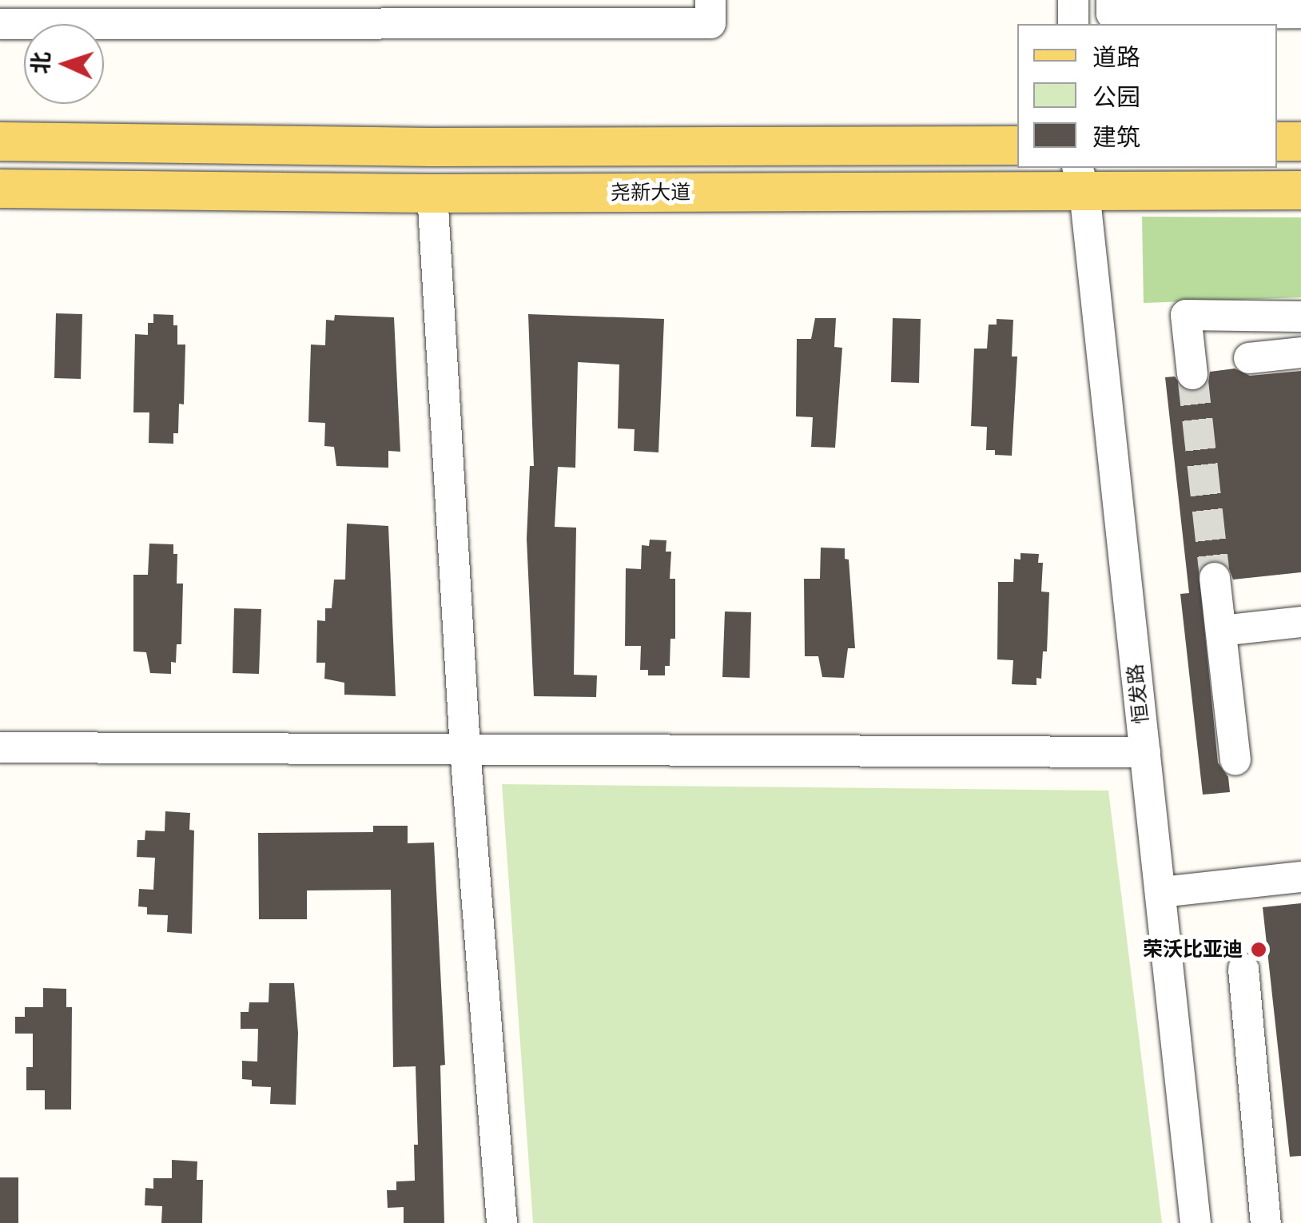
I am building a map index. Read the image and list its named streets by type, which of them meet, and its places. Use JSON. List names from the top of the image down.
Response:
{
  "streets": {
    "main road": ["尧新大道"],
    "street": ["恒发路"]
  },
  "crossings": [
    ["尧新大道", "恒发路"]
  ],
  "places": ["荣沃比亚迪"],
  "legend": ["道路", "公园", "建筑"],
  "north": "left"
}
